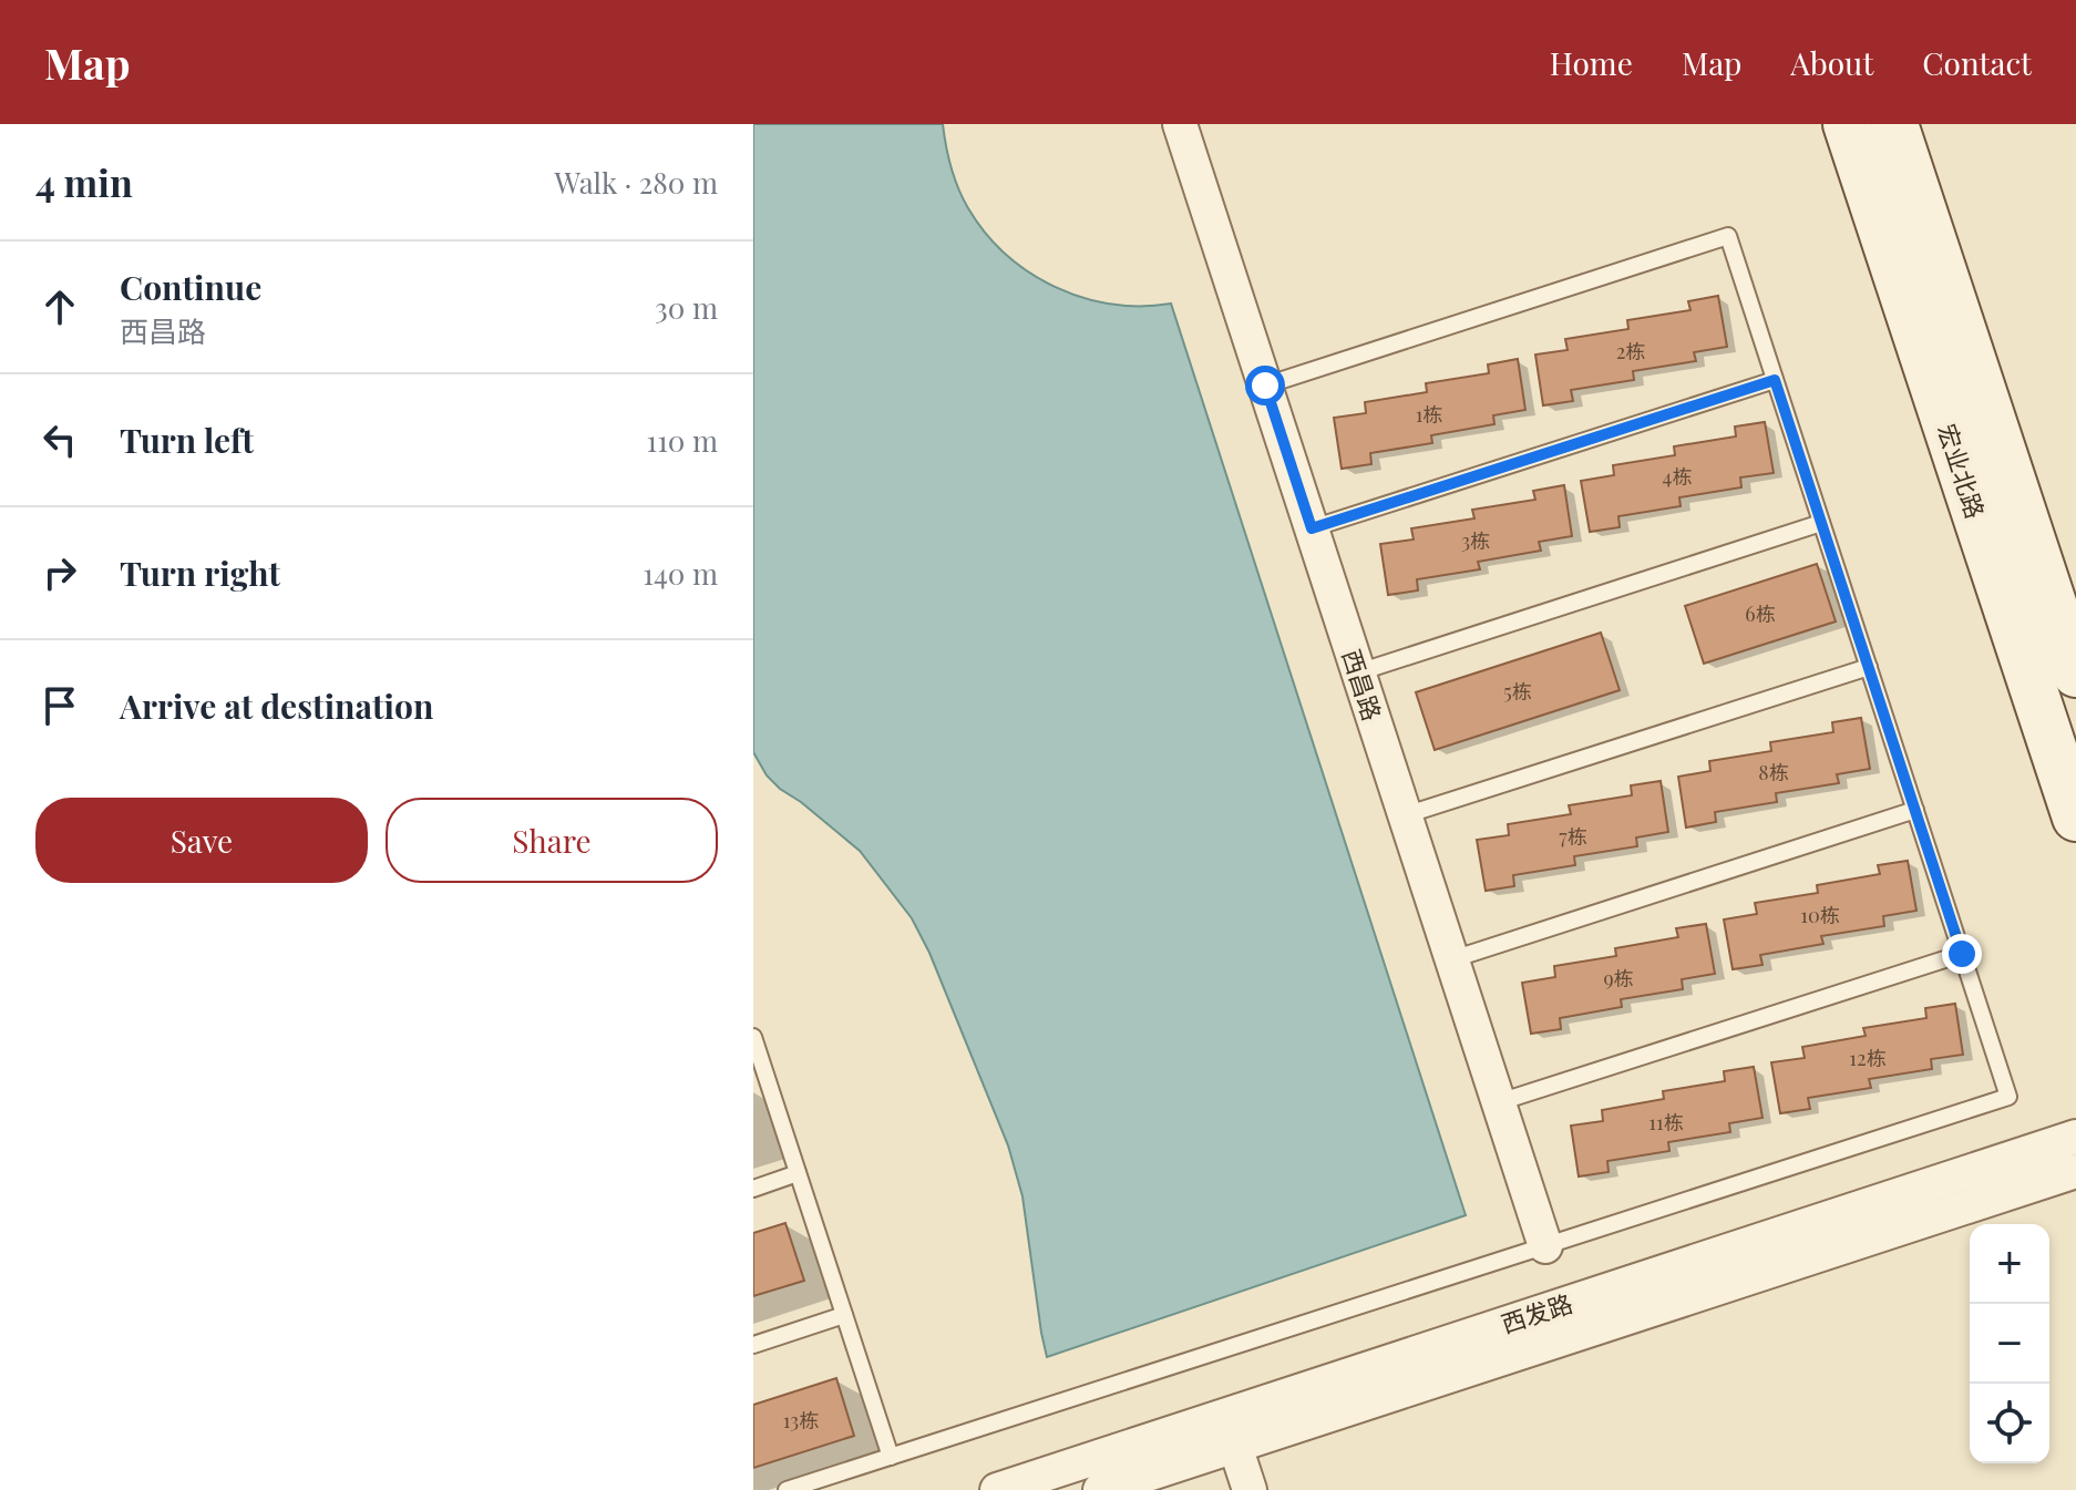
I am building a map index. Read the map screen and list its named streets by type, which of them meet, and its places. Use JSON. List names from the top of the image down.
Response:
{
  "streets": {
    "main road": ["宏业北路"],
    "street": ["西昌路", "西发路"]
  },
  "house_numbers": [
    "2栋",
    "1栋",
    "4栋",
    "3栋",
    "6栋",
    "5栋",
    "8栋",
    "7栋",
    "10栋",
    "9栋",
    "12栋",
    "11栋",
    "13栋"
  ],
  "page": {
    "header": "Map",
    "nav": [
      "Home",
      "Map",
      "About",
      "Contact"
    ],
    "heading": ["4 min", "Walk · 280 m"],
    "list": [
      ["Continue", "西昌路", "30 m"],
      ["Turn left", "110 m"],
      ["Turn right", "140 m"],
      "Arrive at destination"
    ],
    "buttons": ["Save", "Share"],
    "map_buttons": ["+", "−"]
  }
}
